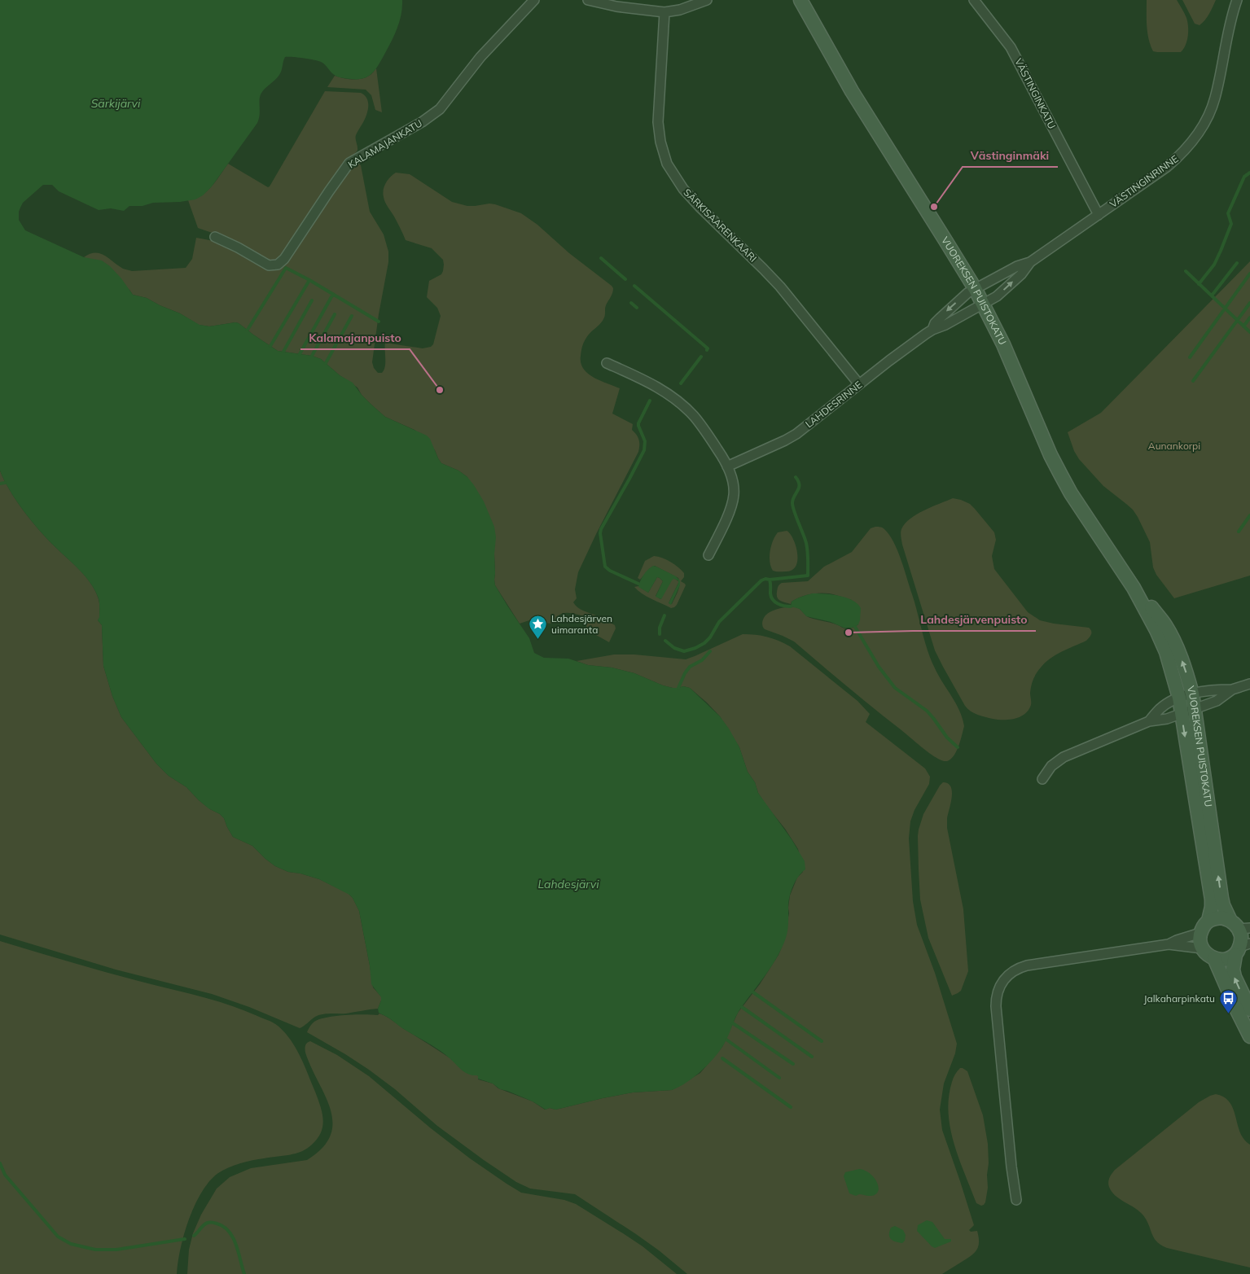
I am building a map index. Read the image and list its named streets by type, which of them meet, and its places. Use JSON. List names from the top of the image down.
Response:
{
  "streets": {
    "main road": ["VUOREKSEN PUISTOKATU"],
    "street": [
      "VÄSTINGINKATU",
      "KALAMAJANKATU",
      "VÄSTINGINRINNE",
      "SÄRKISAARENKAARI",
      "LAHDESRINNE"
    ]
  },
  "crossings": [
    ["VÄSTINGINKATU", "VÄSTINGINRINNE"],
    ["VÄSTINGINRINNE", "VUOREKSEN PUISTOKATU"],
    ["VÄSTINGINRINNE", "LAHDESRINNE"],
    ["SÄRKISAARENKAARI", "LAHDESRINNE"],
    ["VUOREKSEN PUISTOKATU", "LAHDESRINNE"]
  ],
  "water": ["Särkijärvi", "Lahdesjärvi"],
  "parks": ["Aunankorpi"],
  "places": {
    "other": ["Västinginmäki", "Kalamajanpuisto", "Lahdesjärvenpuisto"],
    "place": ["Lahdesjärven uimaranta"],
    "bus stop": ["Jalkaharpinkatu"]
  }
}
